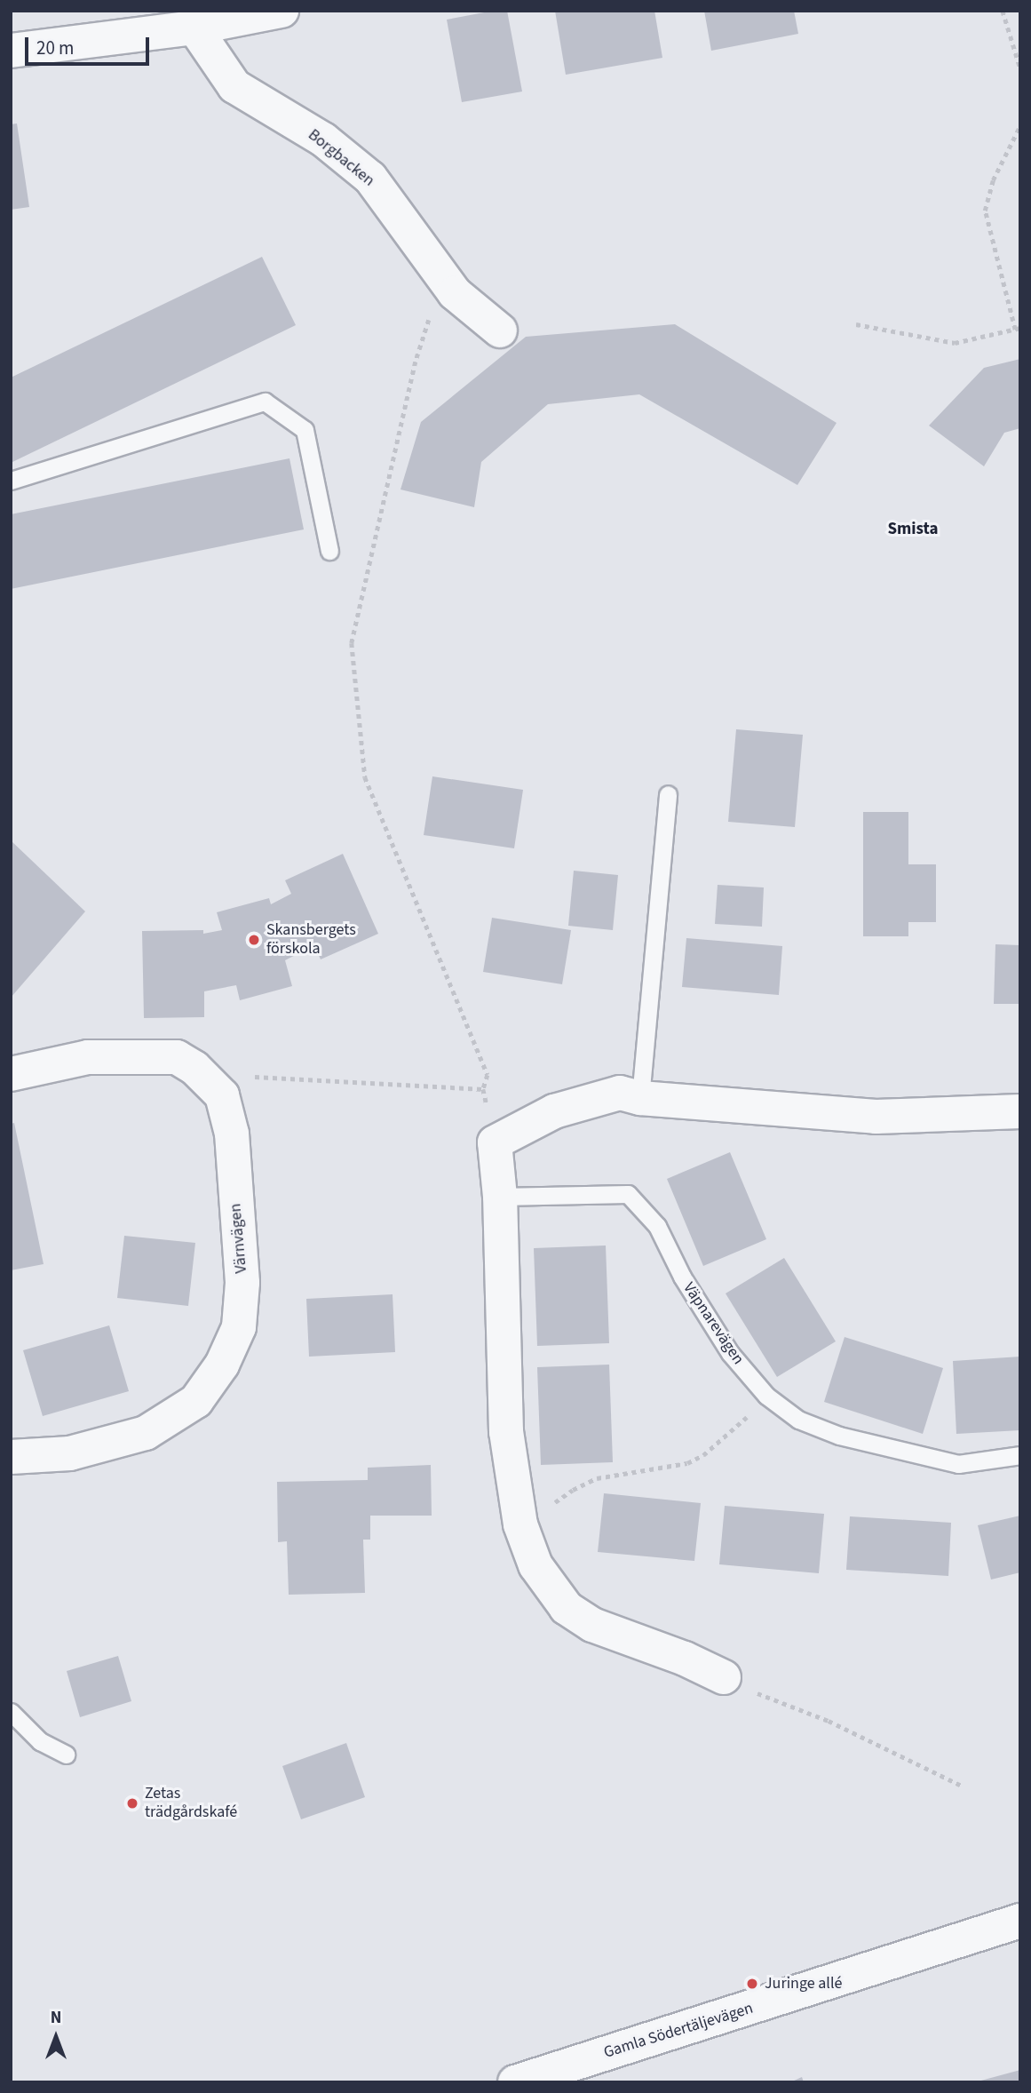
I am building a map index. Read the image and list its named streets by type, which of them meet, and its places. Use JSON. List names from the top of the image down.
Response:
{
  "streets": {
    "street": ["Borgbacken", "Värnvägen", "Gamla Södertäljevägen"],
    "lane": ["Väpnarevägen"]
  },
  "districts": ["Smista"],
  "places": ["Skansbergets förskola", "Zetas trädgårdskafé", "Juringe allé"],
  "scale_bar": "20 m",
  "north": "top"
}
